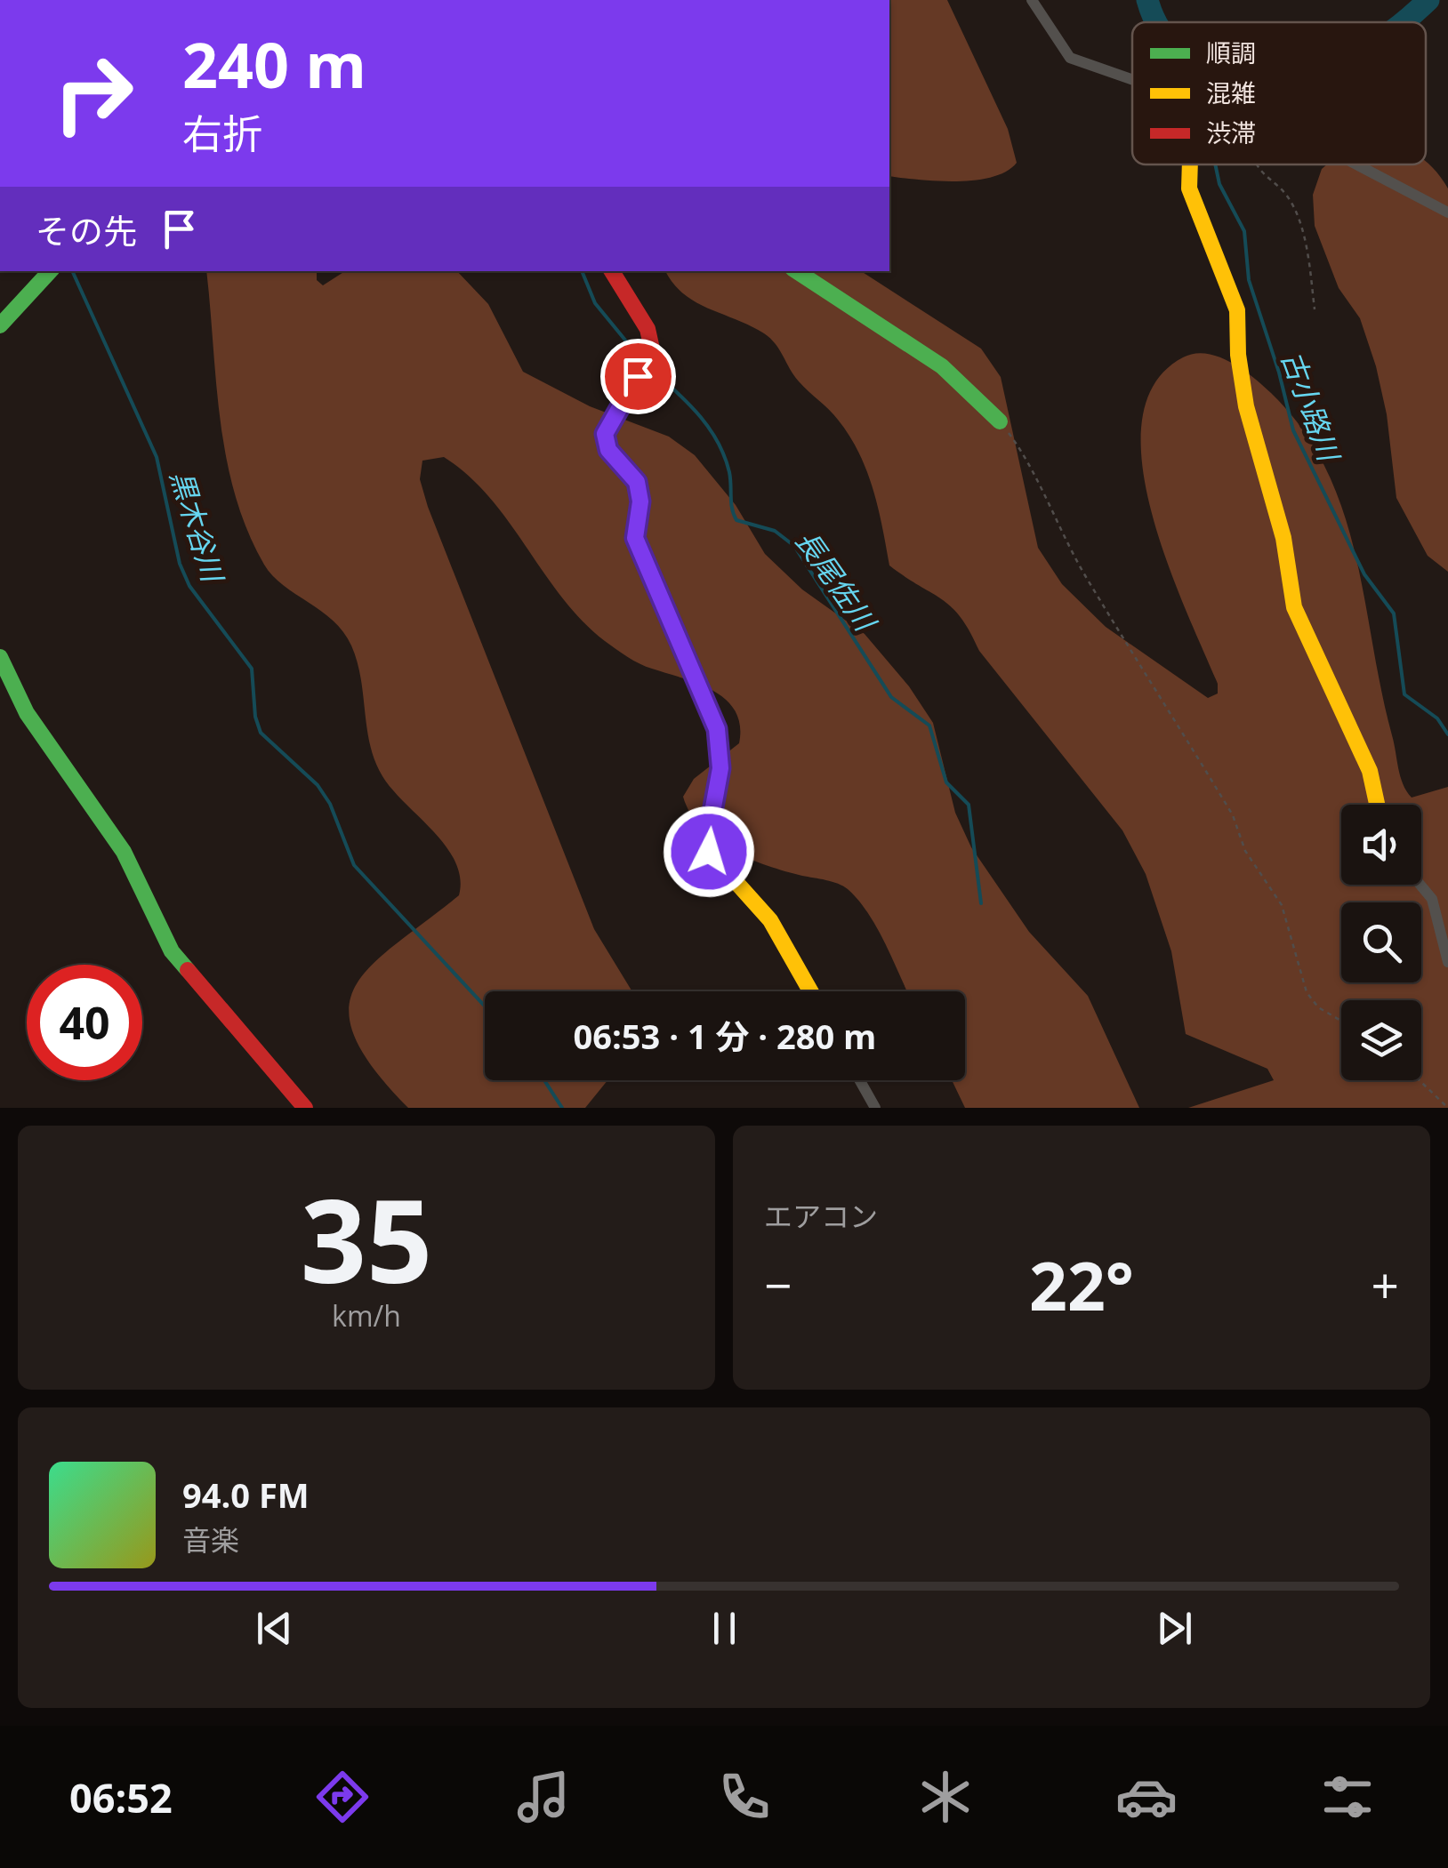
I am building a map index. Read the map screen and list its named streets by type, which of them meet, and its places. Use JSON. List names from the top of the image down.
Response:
{
  "water": ["古小路川", "黒木谷川", "長尾佐川"],
  "legend": ["順調", "混雑", "渋滞"],
  "page": {
    "turn": ["240 m", "右折"],
    "then": "その先",
    "limit": "40",
    "trip": "06:53 · 1 分 · 280 m",
    "tile": [
      ["35", "km/h"],
      "エアコン"
    ],
    "heat": ["−", "22°", "+"],
    "song": ["94.0 FM", "音楽"],
    "tabs": "06:52"
  }
}
